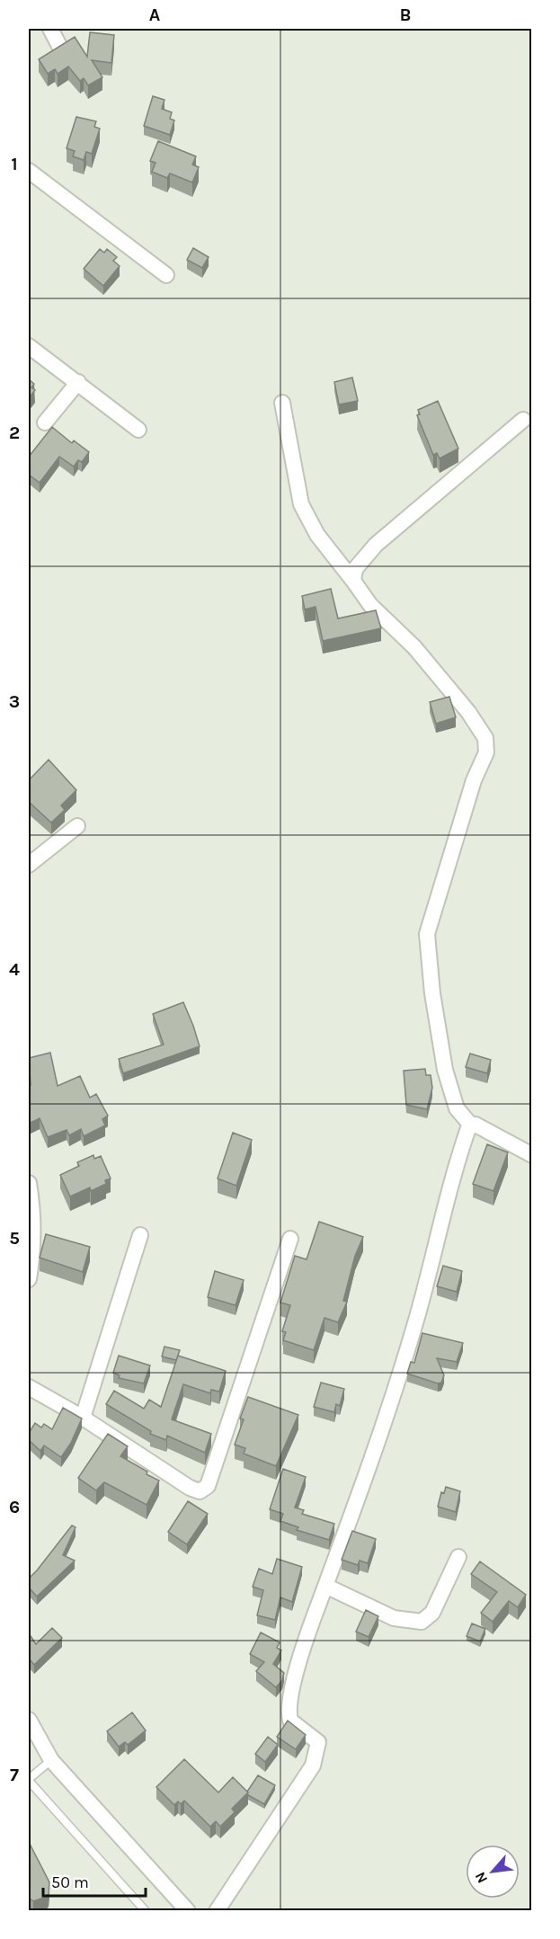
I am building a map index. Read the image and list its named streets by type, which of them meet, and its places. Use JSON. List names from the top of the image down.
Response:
{
  "scale_bar": "50 m",
  "north": "bottom left",
  "grid": {
    "columns": ["A", "B"],
    "rows": [
      "1",
      "2",
      "3",
      "4",
      "5",
      "6",
      "7"
    ]
  }
}
